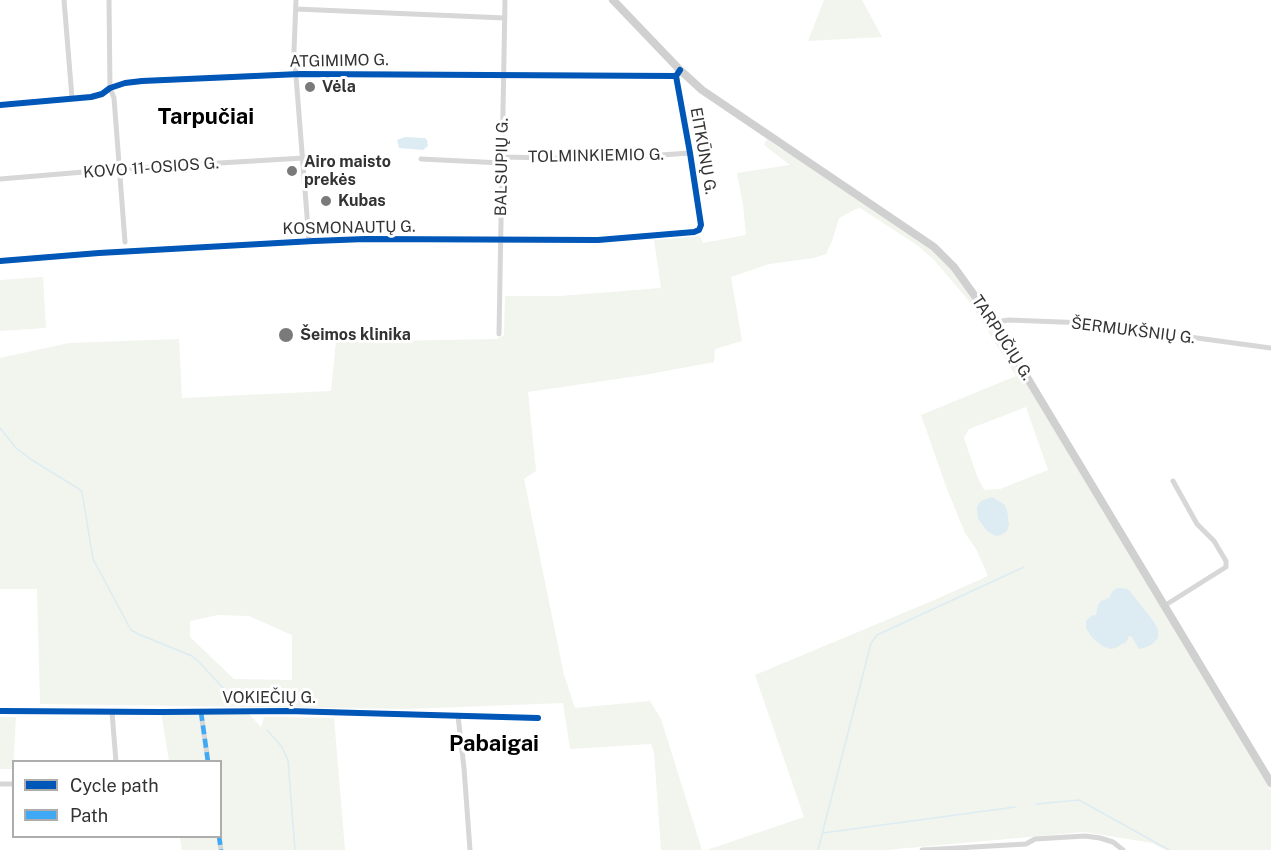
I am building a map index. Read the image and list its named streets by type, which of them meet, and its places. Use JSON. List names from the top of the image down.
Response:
{
  "streets": {
    "main road": ["TARPUČIŲ G."],
    "street": [
      "ATGIMIMO G.",
      "EITKŪNŲ G.",
      "TOLMINKIEMIO G.",
      "BALSUPIŲ G.",
      "KOVO 11-OSIOS G.",
      "KOSMONAUTŲ G.",
      "ŠERMUKŠNIŲ G.",
      "VOKIEČIŲ G."
    ]
  },
  "crossings": [
    ["ATGIMIMO G.", "EITKŪNŲ G."],
    ["ATGIMIMO G.", "BALSUPIŲ G."],
    ["ATGIMIMO G.", "TARPUČIŲ G."],
    ["EITKŪNŲ G.", "TOLMINKIEMIO G."],
    ["EITKŪNŲ G.", "KOSMONAUTŲ G."],
    ["EITKŪNŲ G.", "TARPUČIŲ G."],
    ["TOLMINKIEMIO G.", "BALSUPIŲ G."],
    ["BALSUPIŲ G.", "KOSMONAUTŲ G."],
    ["ŠERMUKŠNIŲ G.", "TARPUČIŲ G."]
  ],
  "districts": ["Tarpučiai", "Pabaigai"],
  "places": [
    "Vėla",
    "Airo maisto prekės",
    "Kubas",
    "Šeimos klinika"
  ],
  "legend": ["Cycle path", "Path"]
}
